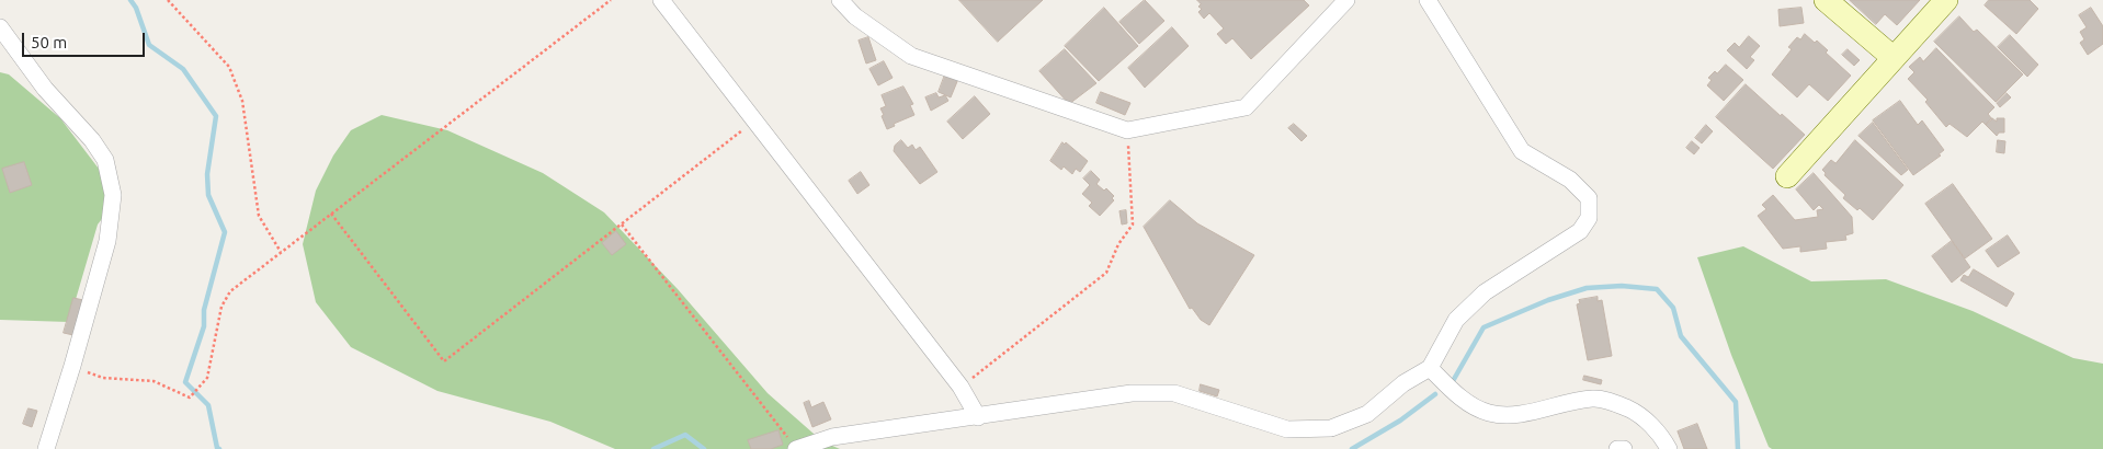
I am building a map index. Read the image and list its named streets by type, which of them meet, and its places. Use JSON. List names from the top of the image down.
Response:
{
  "scale_bar": "50 m"
}
